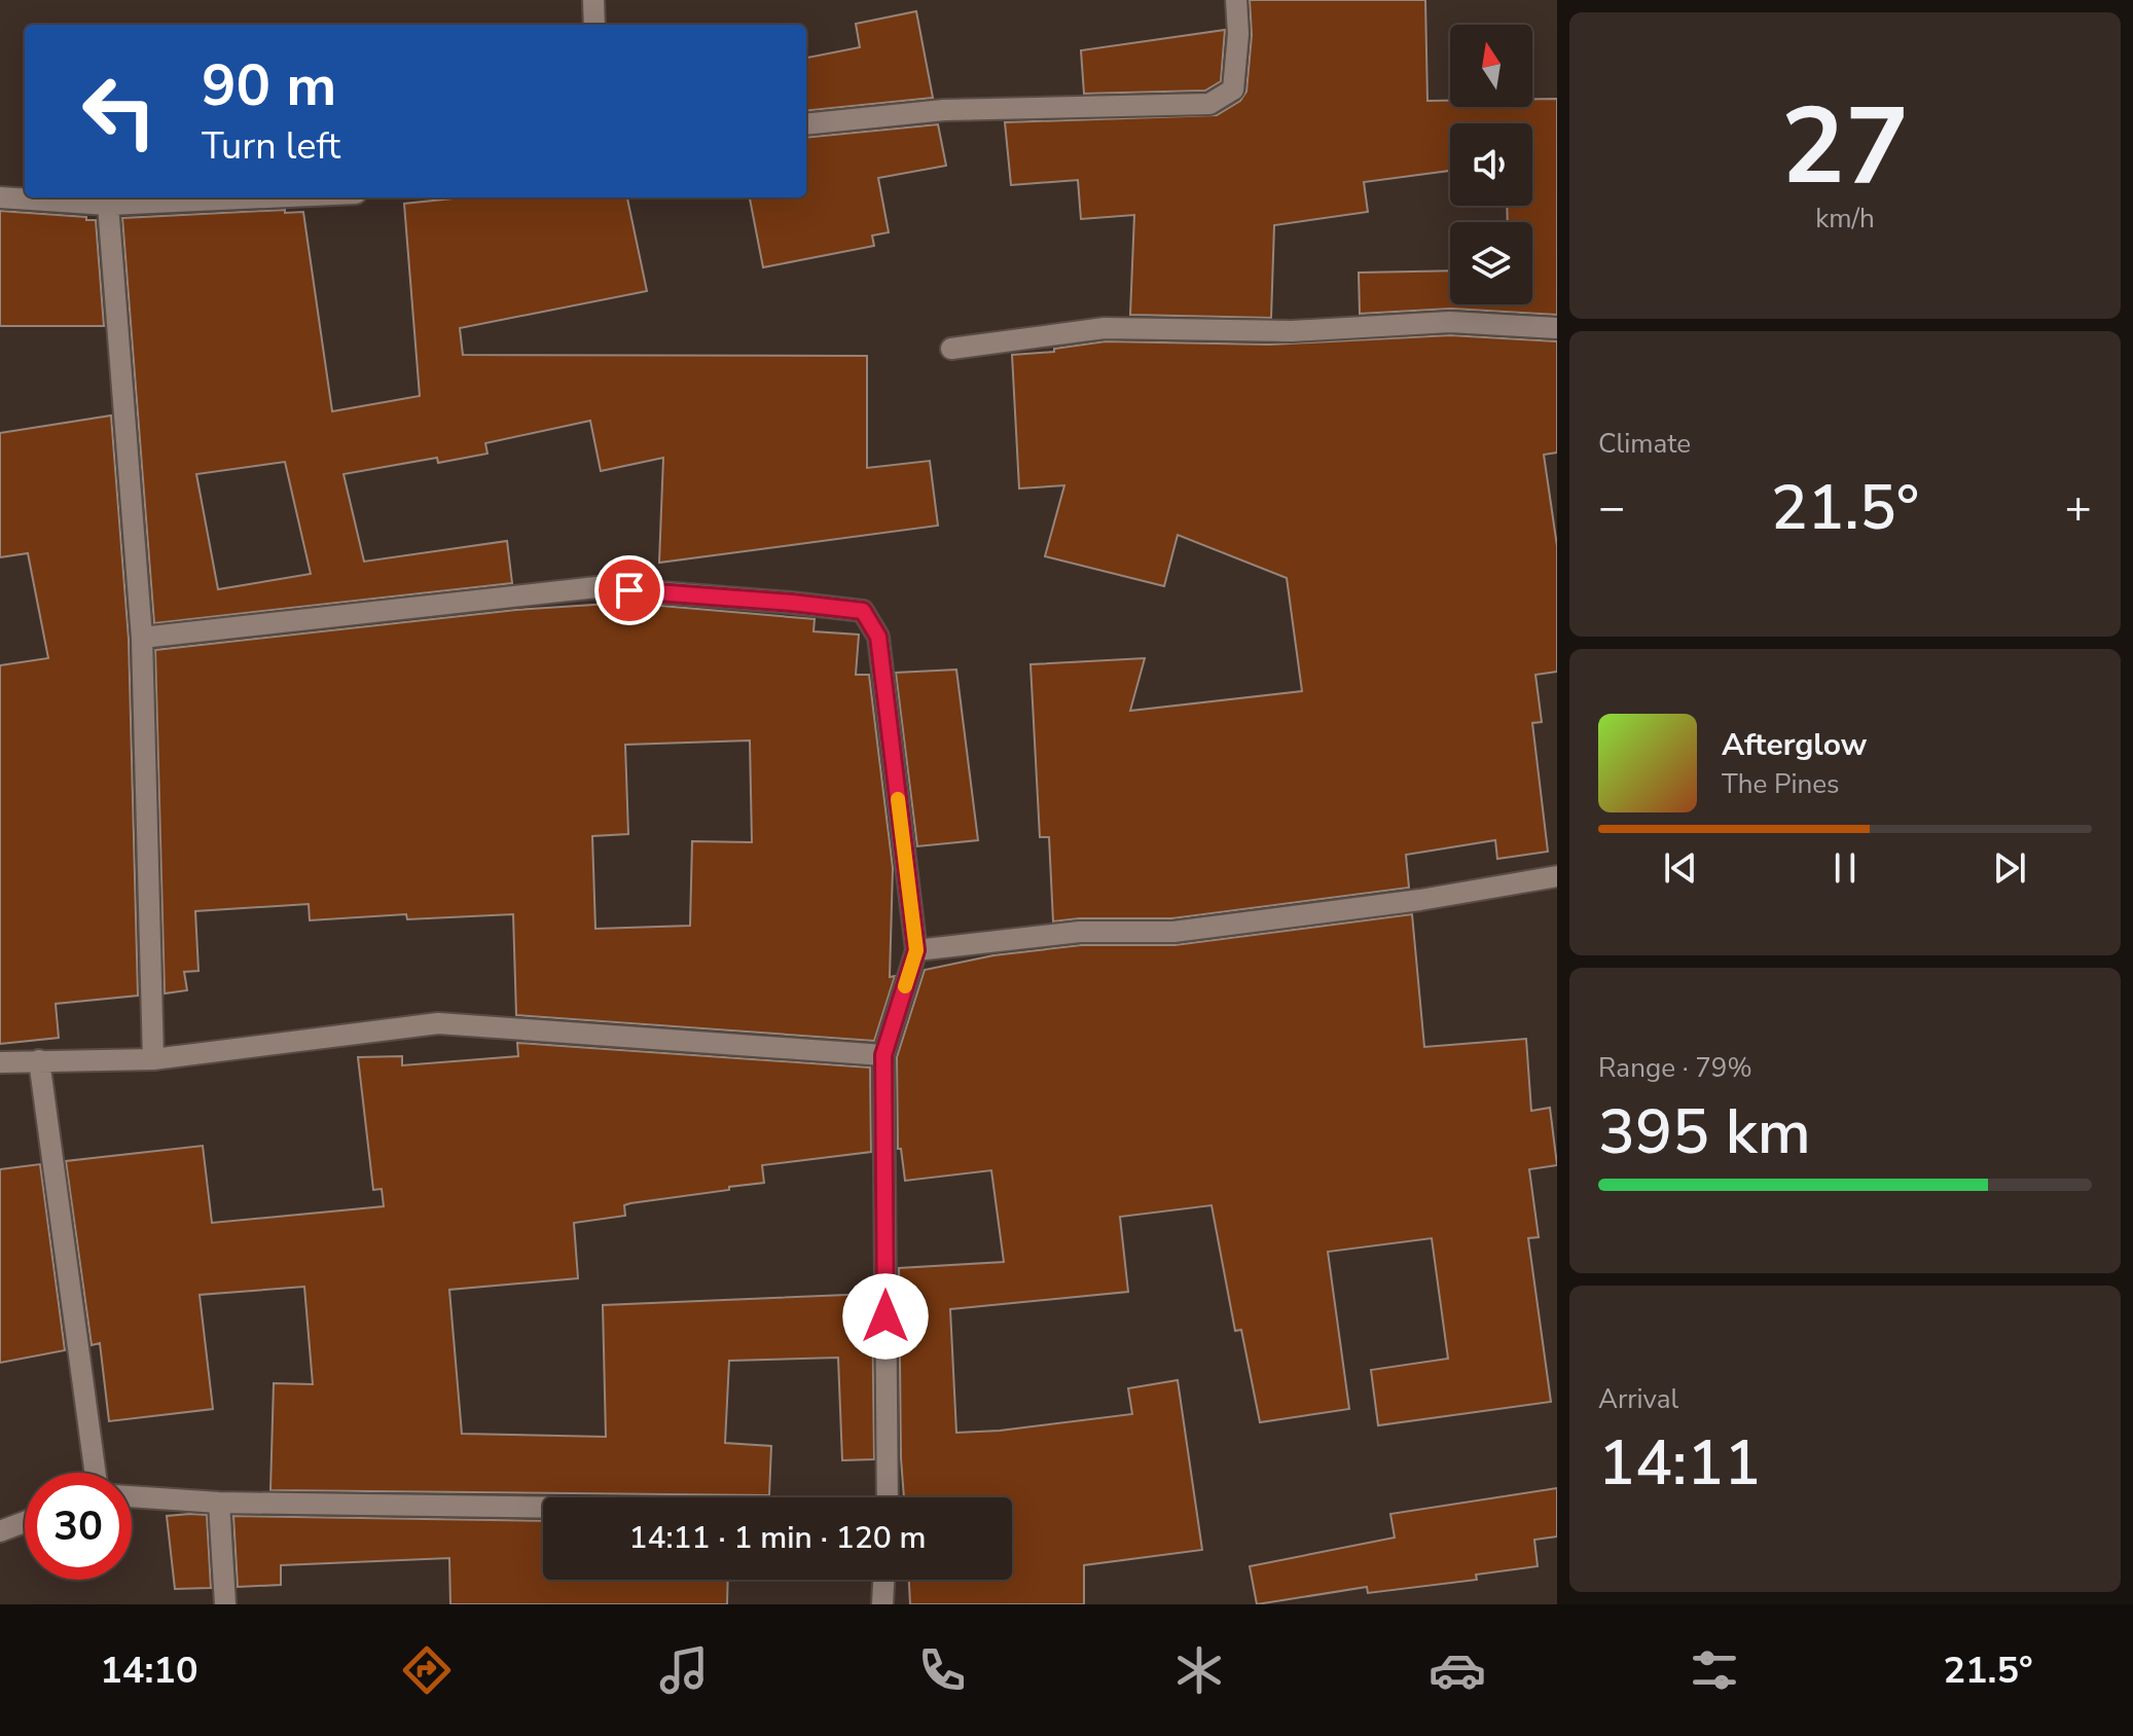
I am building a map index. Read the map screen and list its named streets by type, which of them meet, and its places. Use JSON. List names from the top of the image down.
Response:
{
  "north": "top",
  "page": {
    "tile": [
      ["27", "km/h"],
      "Climate",
      ["Range · 79%", "395 km"],
      ["Arrival", "14:11"]
    ],
    "turn": ["90 m", "Turn left"],
    "heat": ["−", "21.5°", "+"],
    "song": ["Afterglow", "The Pines"],
    "limit": "30",
    "trip": "14:11 · 1 min · 120 m",
    "tabs": ["14:10", "21.5°"]
  }
}
